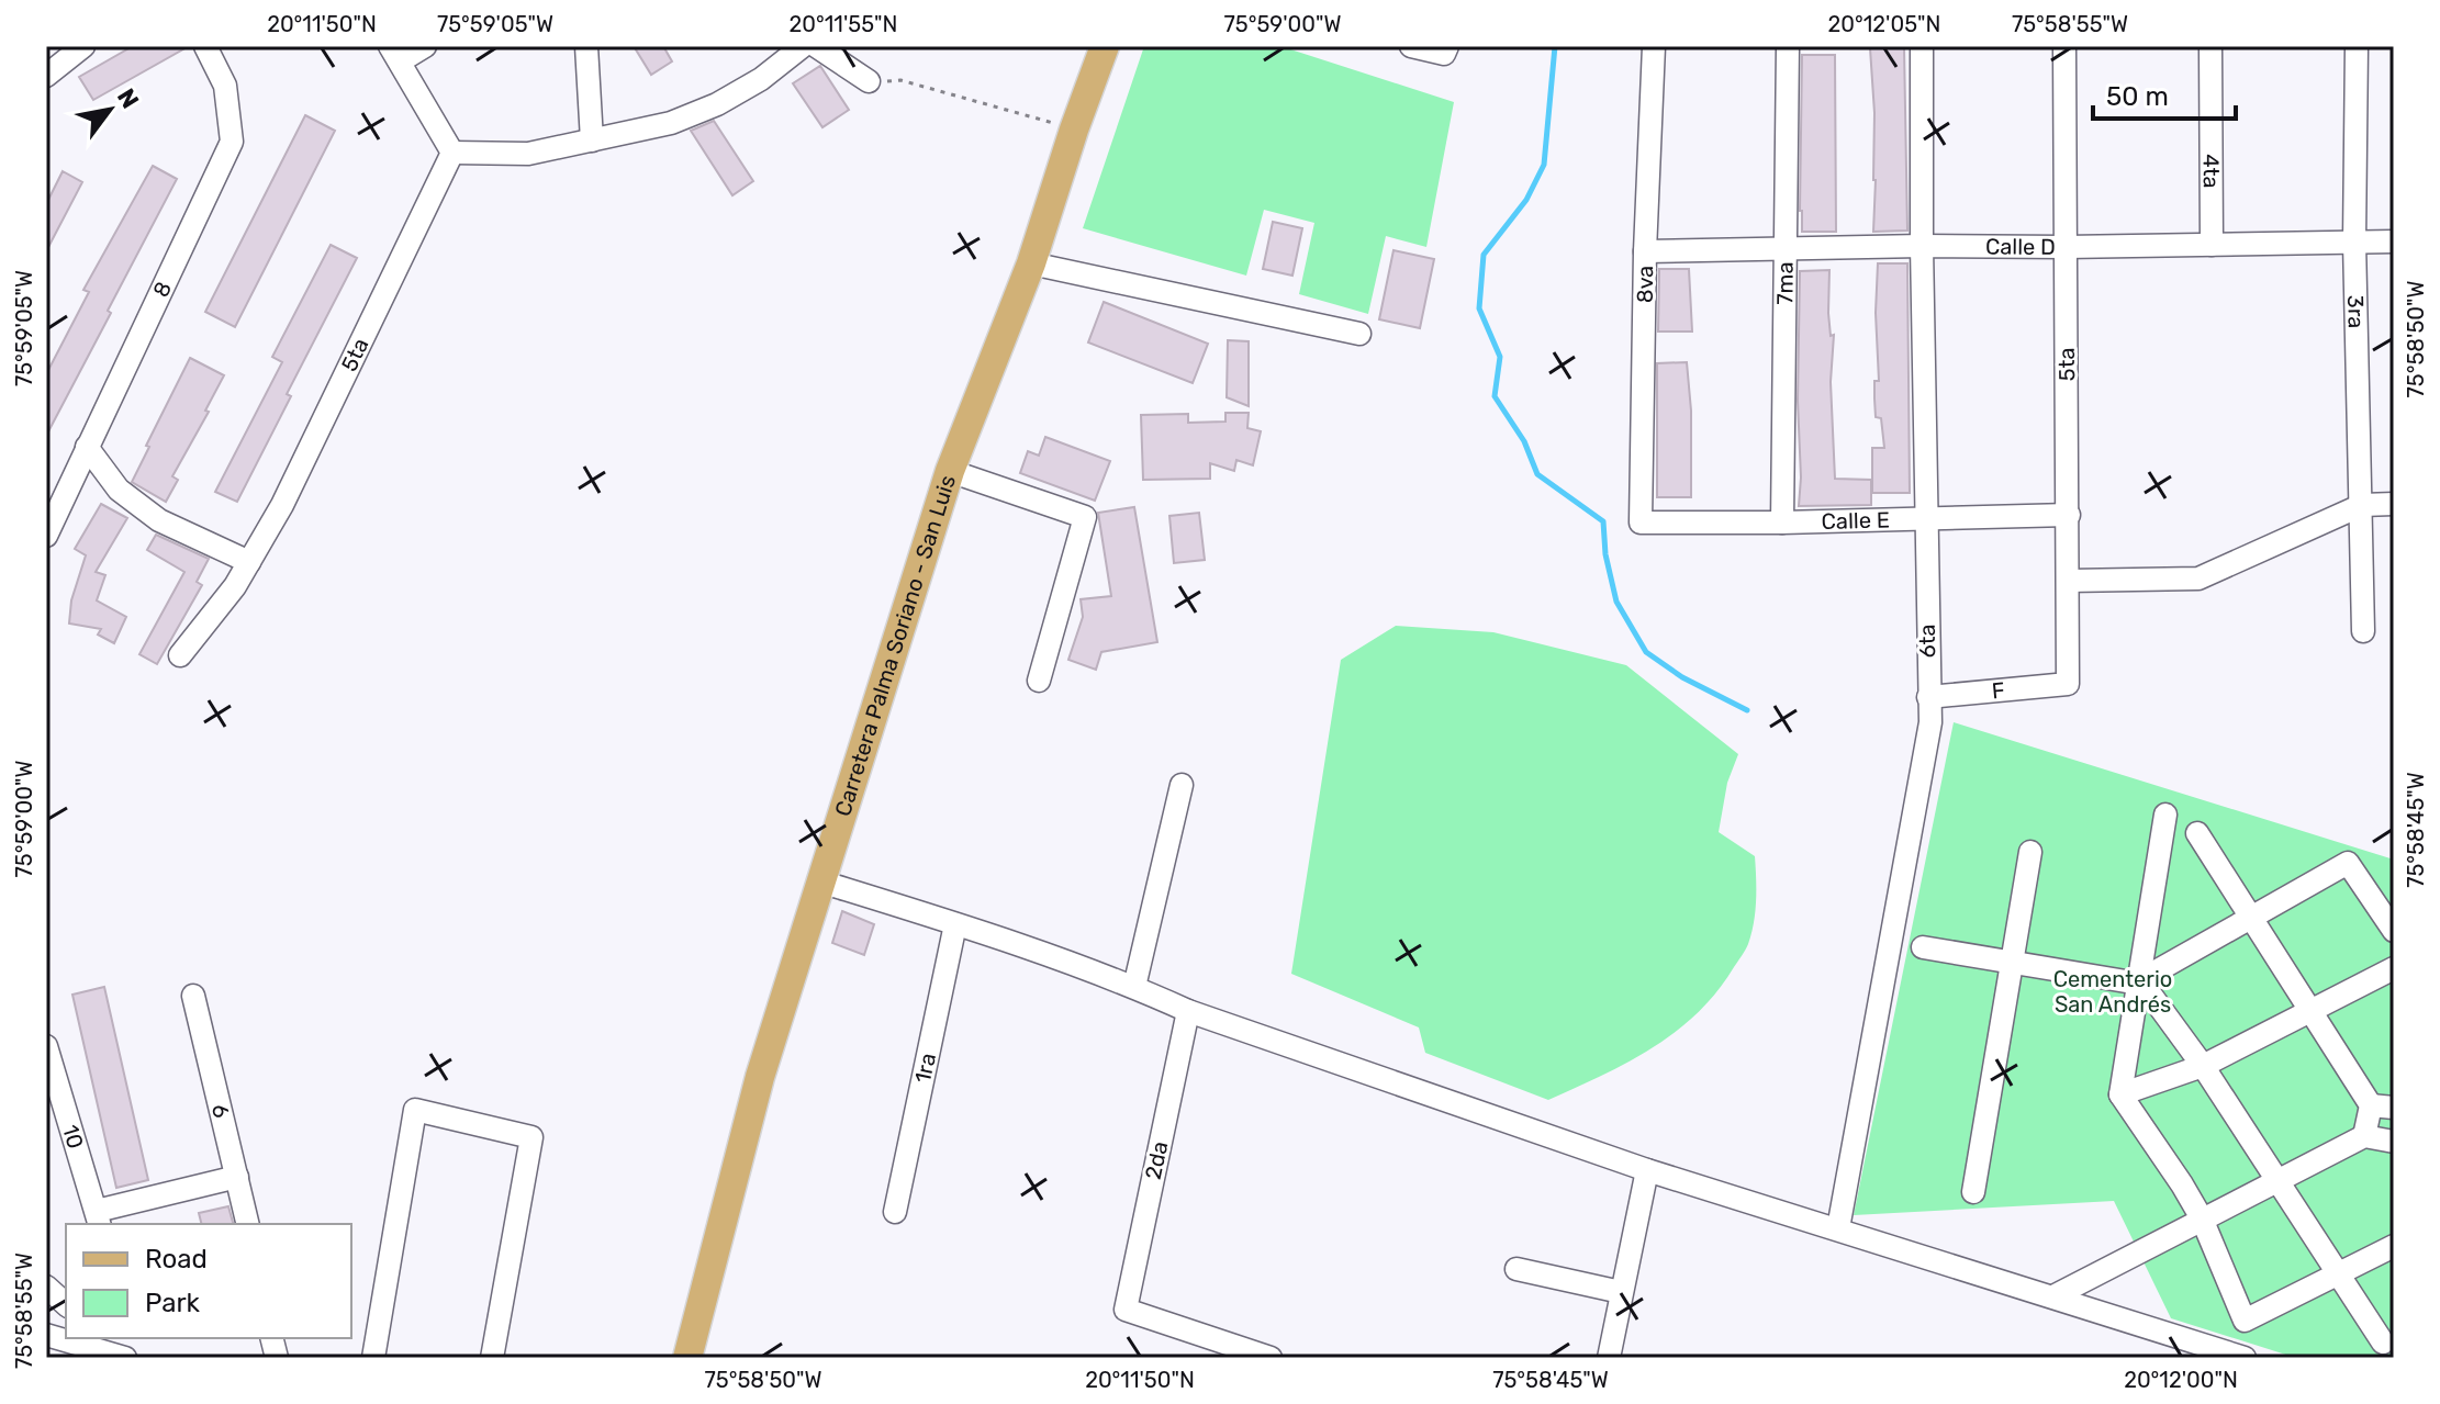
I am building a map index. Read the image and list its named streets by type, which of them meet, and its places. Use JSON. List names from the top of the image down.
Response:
{
  "streets": {
    "main road": ["Carretera Palma Soriano - San Luis"],
    "street": [
      "4ta",
      "Calle D",
      "8va",
      "7ma",
      "8",
      "3ra",
      "5ta",
      "Calle E",
      "6ta",
      "F",
      "1ra",
      "6",
      "10",
      "2da"
    ]
  },
  "crossings": [
    ["4ta", "Calle D"],
    ["Calle D", "8va"],
    ["Calle D", "7ma"],
    ["Calle D", "3ra"],
    ["Calle D", "5ta"],
    ["Calle D", "6ta"],
    ["8va", "Calle E"],
    ["7ma", "Calle E"],
    ["5ta", "Calle E"],
    ["5ta", "F"],
    ["Calle E", "6ta"],
    ["6ta", "F"]
  ],
  "parks": ["Cementerio San Andrés"],
  "legend": ["Road", "Park"],
  "scale_bar": "50 m",
  "north": "top right",
  "coordinates": [
    "20°11'50\"N",
    "75°59'05\"W",
    "20°11'55\"N",
    "75°59'00\"W",
    "20°12'05\"N",
    "75°58'55\"W",
    "75°58'50\"W",
    "75°58'45\"W",
    "20°12'00\"N"
  ]
}
